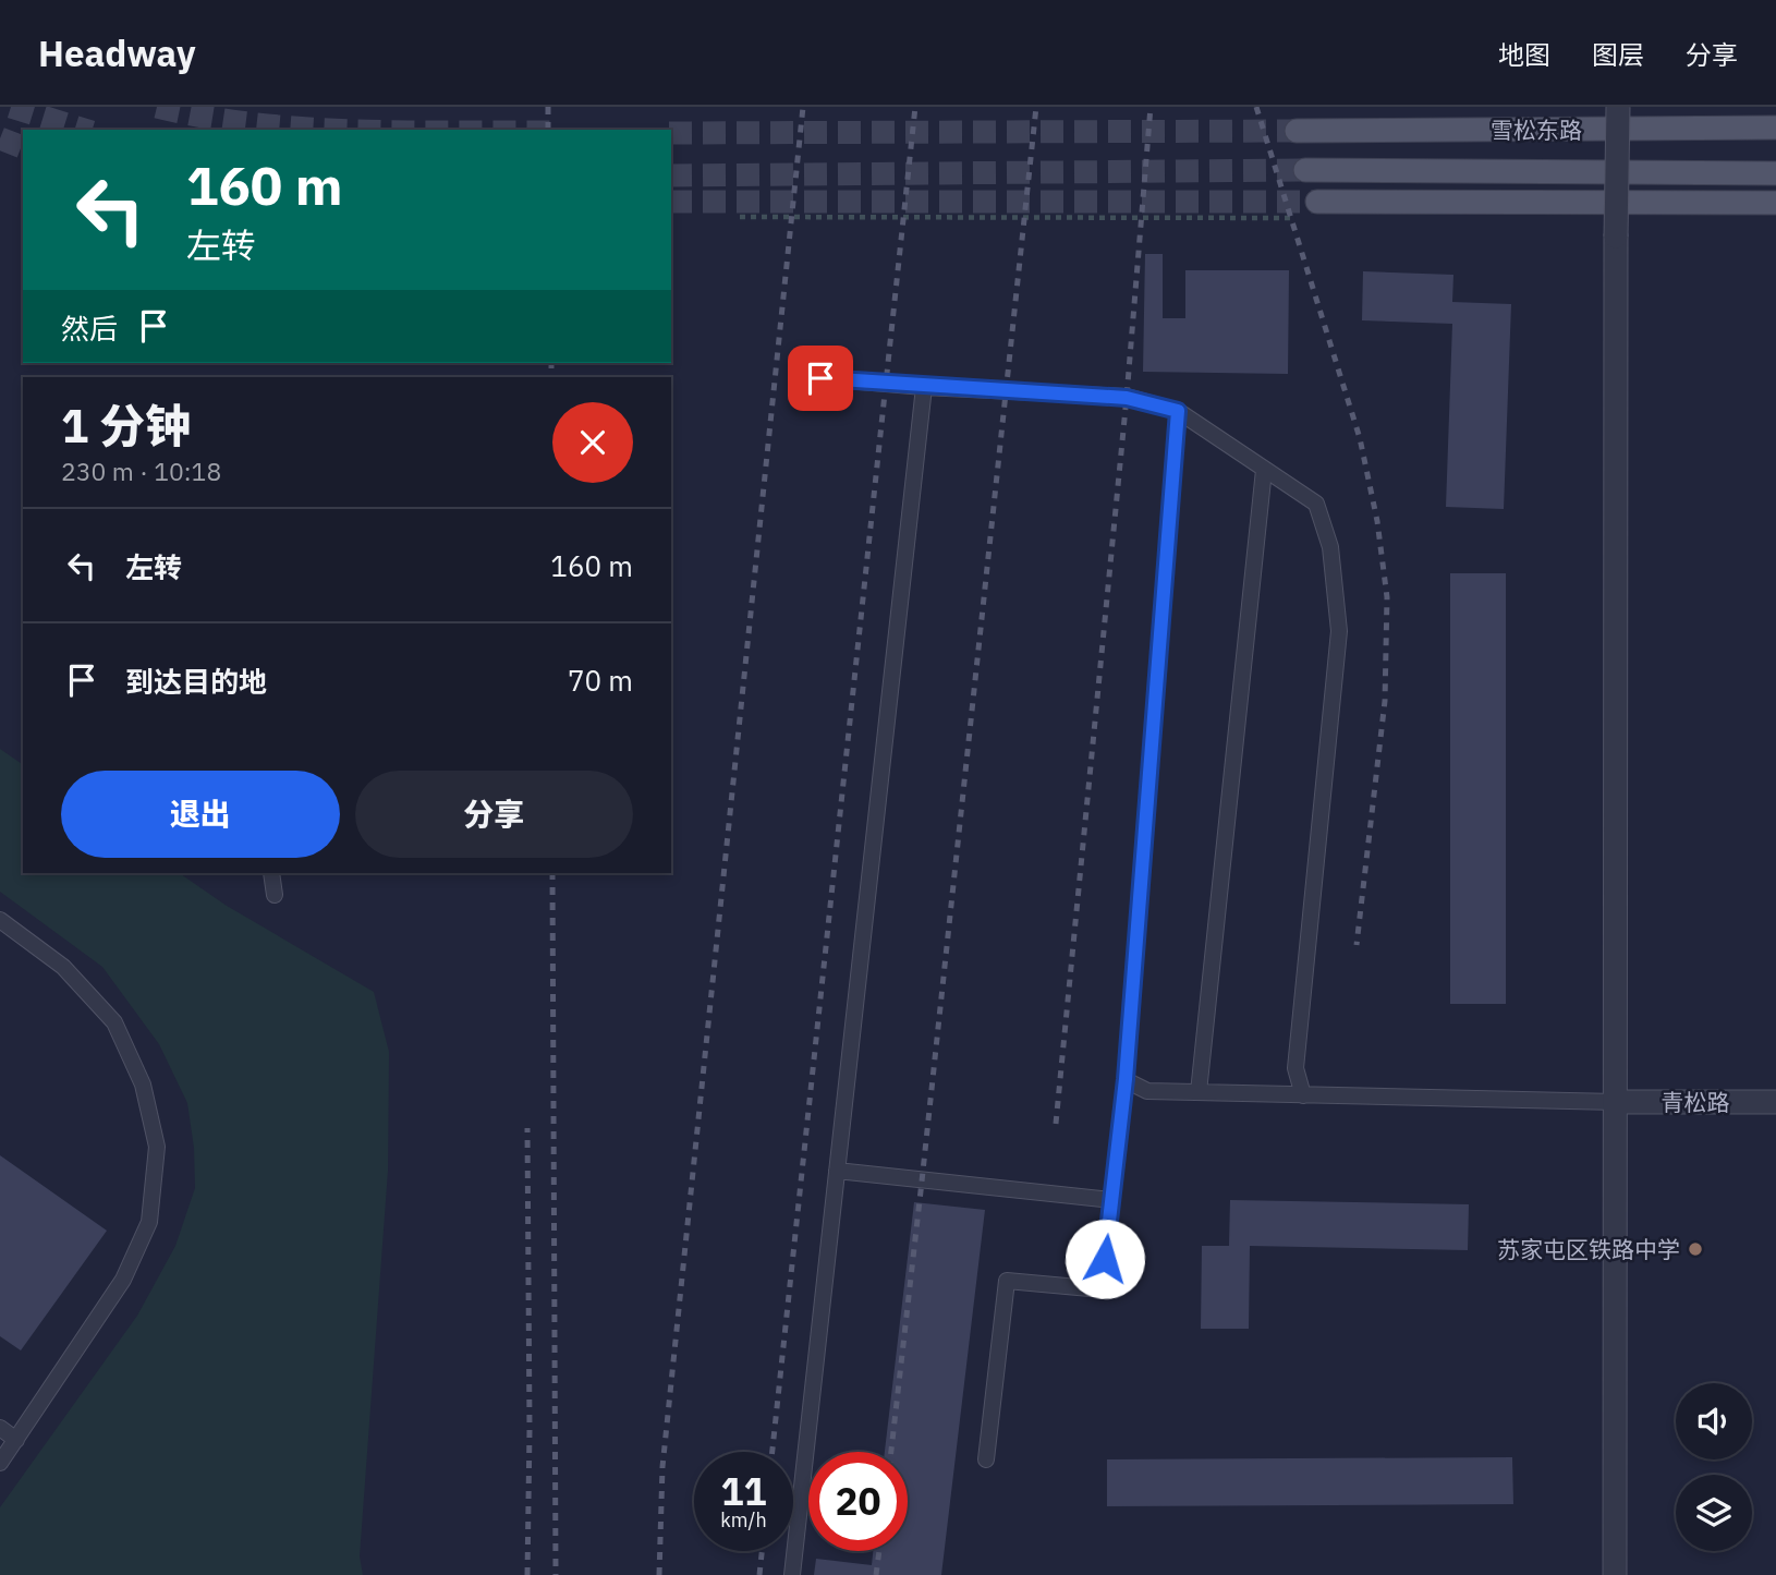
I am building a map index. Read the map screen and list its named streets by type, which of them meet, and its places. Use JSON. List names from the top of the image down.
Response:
{
  "streets": {
    "main road": ["雪松东路"],
    "street": ["青松路"]
  },
  "places": ["苏家屯区铁路中学"],
  "page": {
    "header": "Headway",
    "nav": ["地图", "图层", "分享"],
    "turn": ["160 m", "左转"],
    "then": "然后",
    "heading": ["1 分钟", "230 m · 10:18"],
    "list": [
      {
        "name": "左转",
        "value": "160 m"
      },
      {
        "name": "到达目的地",
        "value": "70 m"
      }
    ],
    "buttons": ["退出", "分享"],
    "speed": "11 km/h",
    "limit": "20"
  }
}
